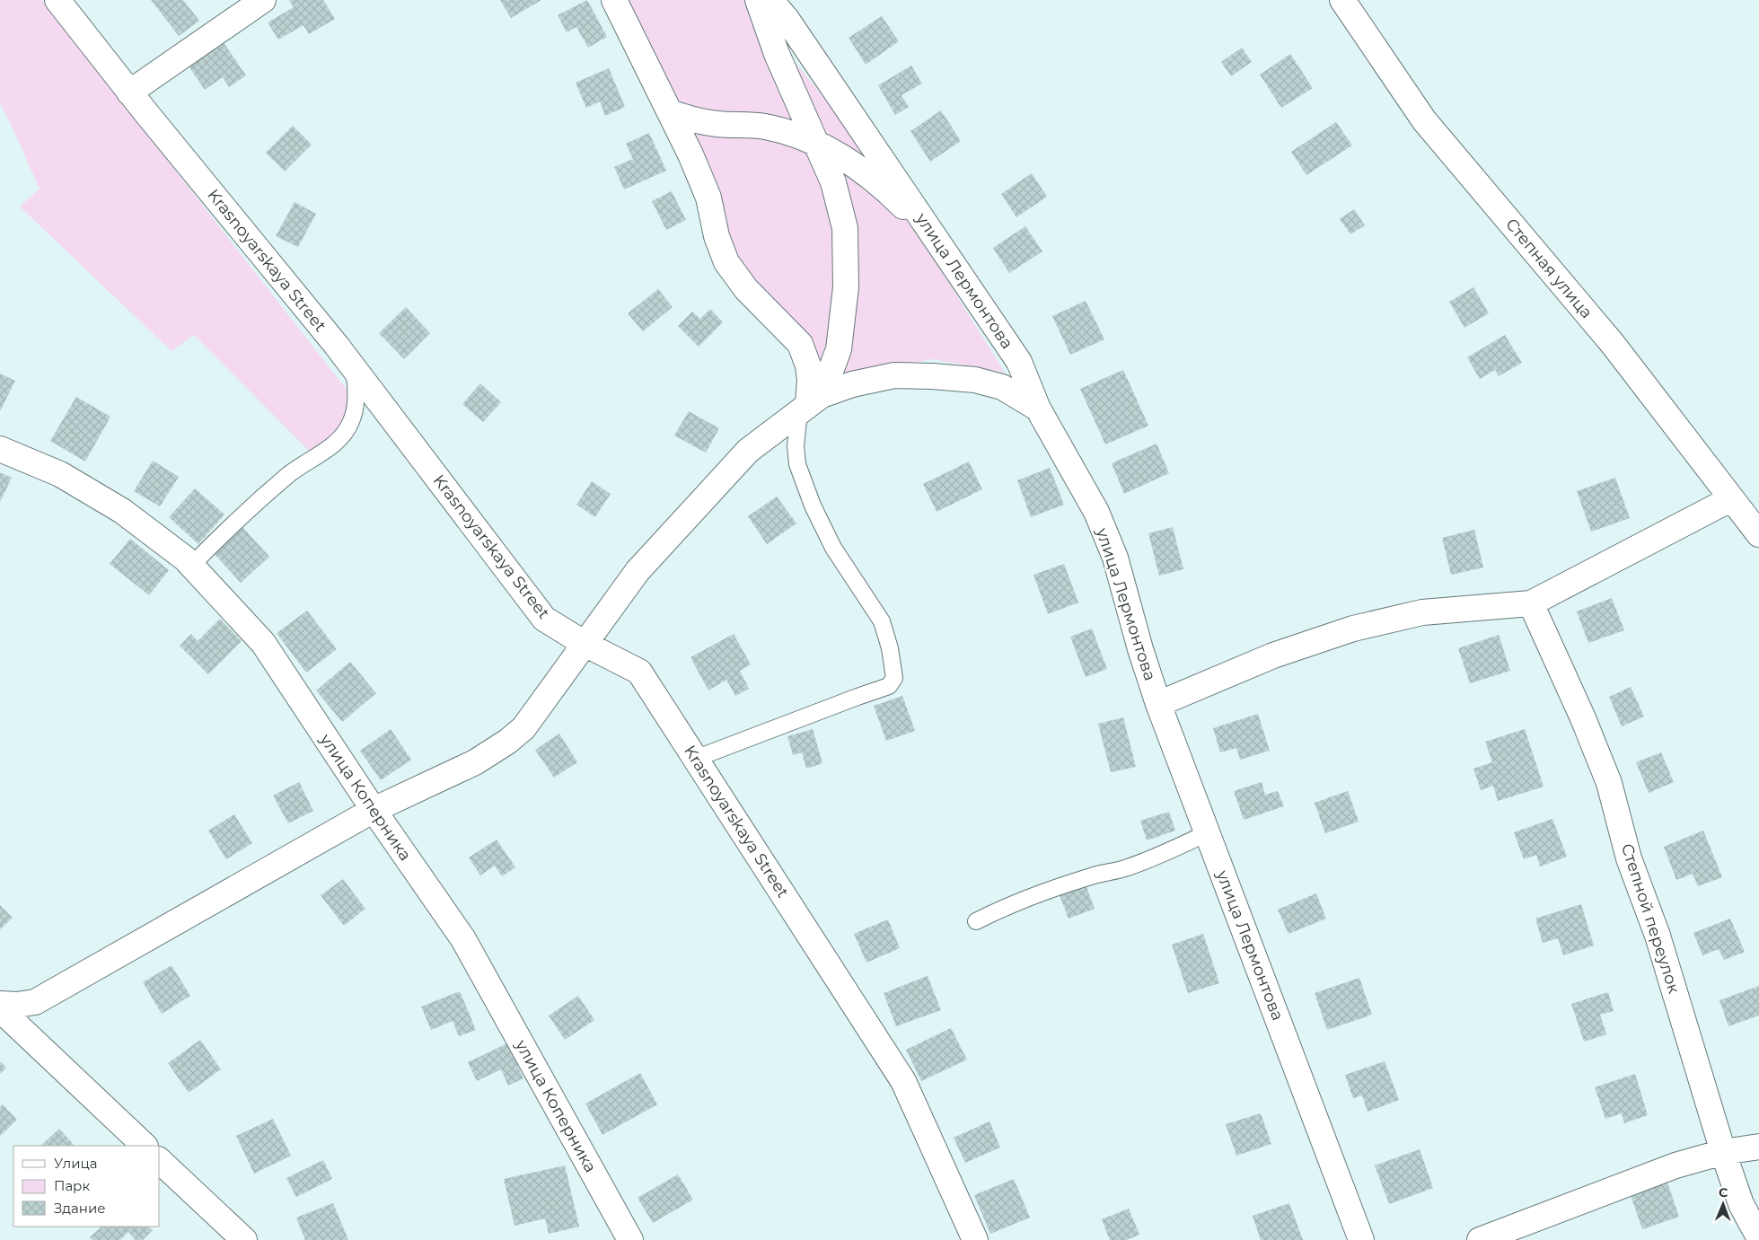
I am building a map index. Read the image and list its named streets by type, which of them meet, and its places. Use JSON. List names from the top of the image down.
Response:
{
  "streets": {
    "street": [
      "Krasnoyarskaya Street",
      "Степная улица",
      "улица Лермонтова",
      "улица Коперника",
      "Степной переулок"
    ]
  },
  "legend": ["Улица", "Парк", "Здание"],
  "north": "top"
}
